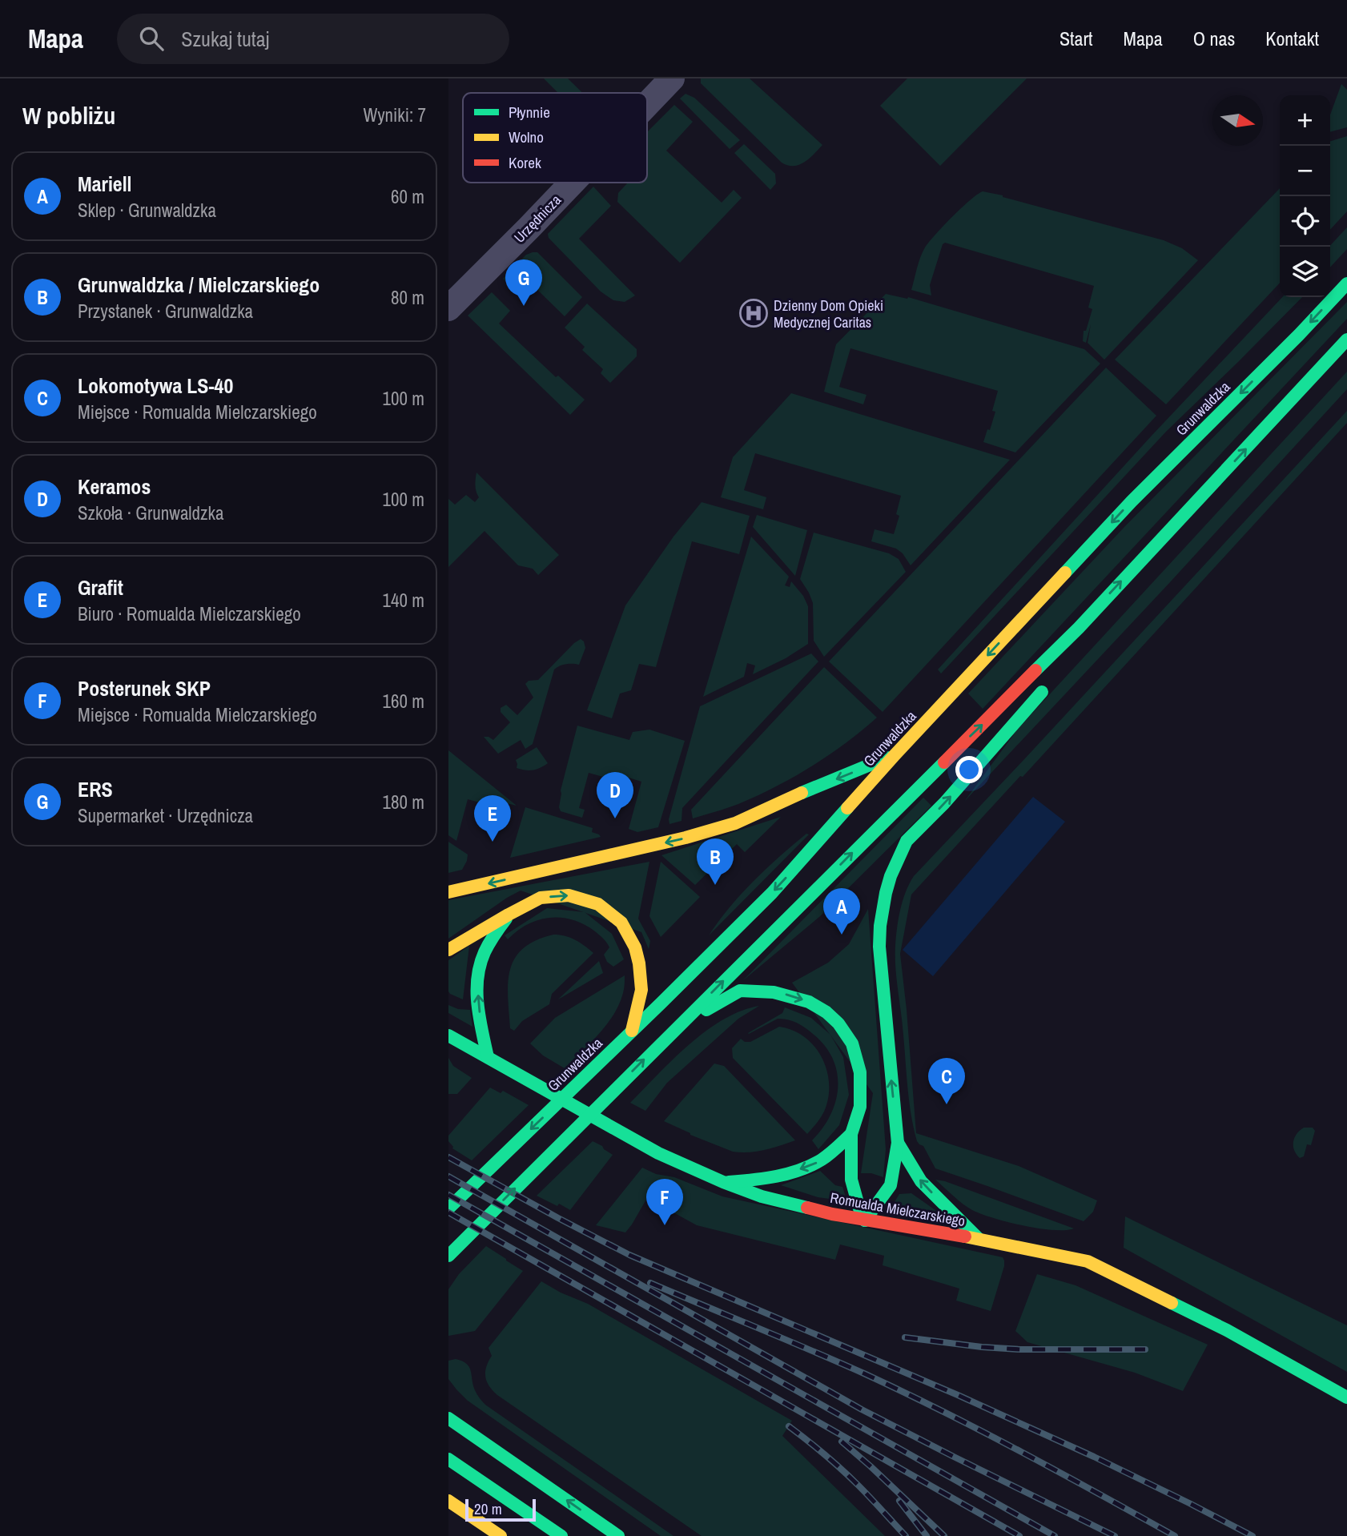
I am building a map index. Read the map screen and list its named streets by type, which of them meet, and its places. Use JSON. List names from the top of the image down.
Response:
{
  "streets": {
    "main road": ["Grunwaldzka", "Romualda Mielczarskiego"],
    "street": ["Urzędnicza"]
  },
  "places": {
    "hospital": ["Dzienny Dom Opieki Medycznej Caritas"]
  },
  "legend": ["Płynnie", "Wolno", "Korek"],
  "scale_bar": "20 m",
  "north": "right",
  "page": {
    "header": "Mapa",
    "search": "Szukaj tutaj",
    "nav": [
      "Start",
      "Mapa",
      "O nas",
      "Kontakt"
    ],
    "heading": ["W pobliżu", "Wyniki: 7"],
    "map_buttons": ["+", "−"],
    "list": [
      {
        "mark": "A",
        "name": "Mariell",
        "note": "Sklep · Grunwaldzka",
        "value": "60 m"
      },
      {
        "mark": "B",
        "name": "Grunwaldzka / Mielczarskiego",
        "note": "Przystanek · Grunwaldzka",
        "value": "80 m"
      },
      {
        "mark": "C",
        "name": "Lokomotywa LS-40",
        "note": "Miejsce · Romualda Mielczarskiego",
        "value": "100 m"
      },
      {
        "mark": "D",
        "name": "Keramos",
        "note": "Szkoła · Grunwaldzka",
        "value": "100 m"
      },
      {
        "mark": "E",
        "name": "Grafit",
        "note": "Biuro · Romualda Mielczarskiego",
        "value": "140 m"
      },
      {
        "mark": "F",
        "name": "Posterunek SKP",
        "note": "Miejsce · Romualda Mielczarskiego",
        "value": "160 m"
      },
      {
        "mark": "G",
        "name": "ERS",
        "note": "Supermarket · Urzędnicza",
        "value": "180 m"
      }
    ],
    "pins": [
      "G",
      "D",
      "E",
      "B",
      "A",
      "C",
      "F"
    ],
    "scale": "20 m"
  }
}
